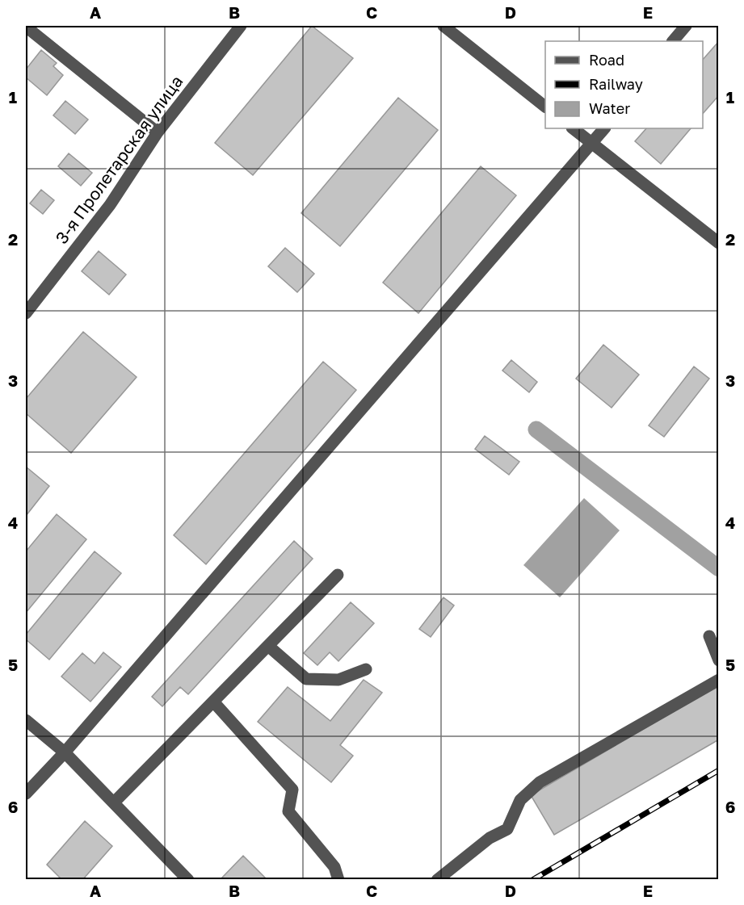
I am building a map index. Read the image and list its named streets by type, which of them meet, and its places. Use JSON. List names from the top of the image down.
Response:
{
  "streets": {
    "street": ["3-я Пролетарская улица"]
  },
  "legend": ["Road", "Railway", "Water"],
  "grid": {
    "columns": [
      "A",
      "B",
      "C",
      "D",
      "E"
    ],
    "rows": [
      "1",
      "2",
      "3",
      "4",
      "5",
      "6"
    ]
  }
}
